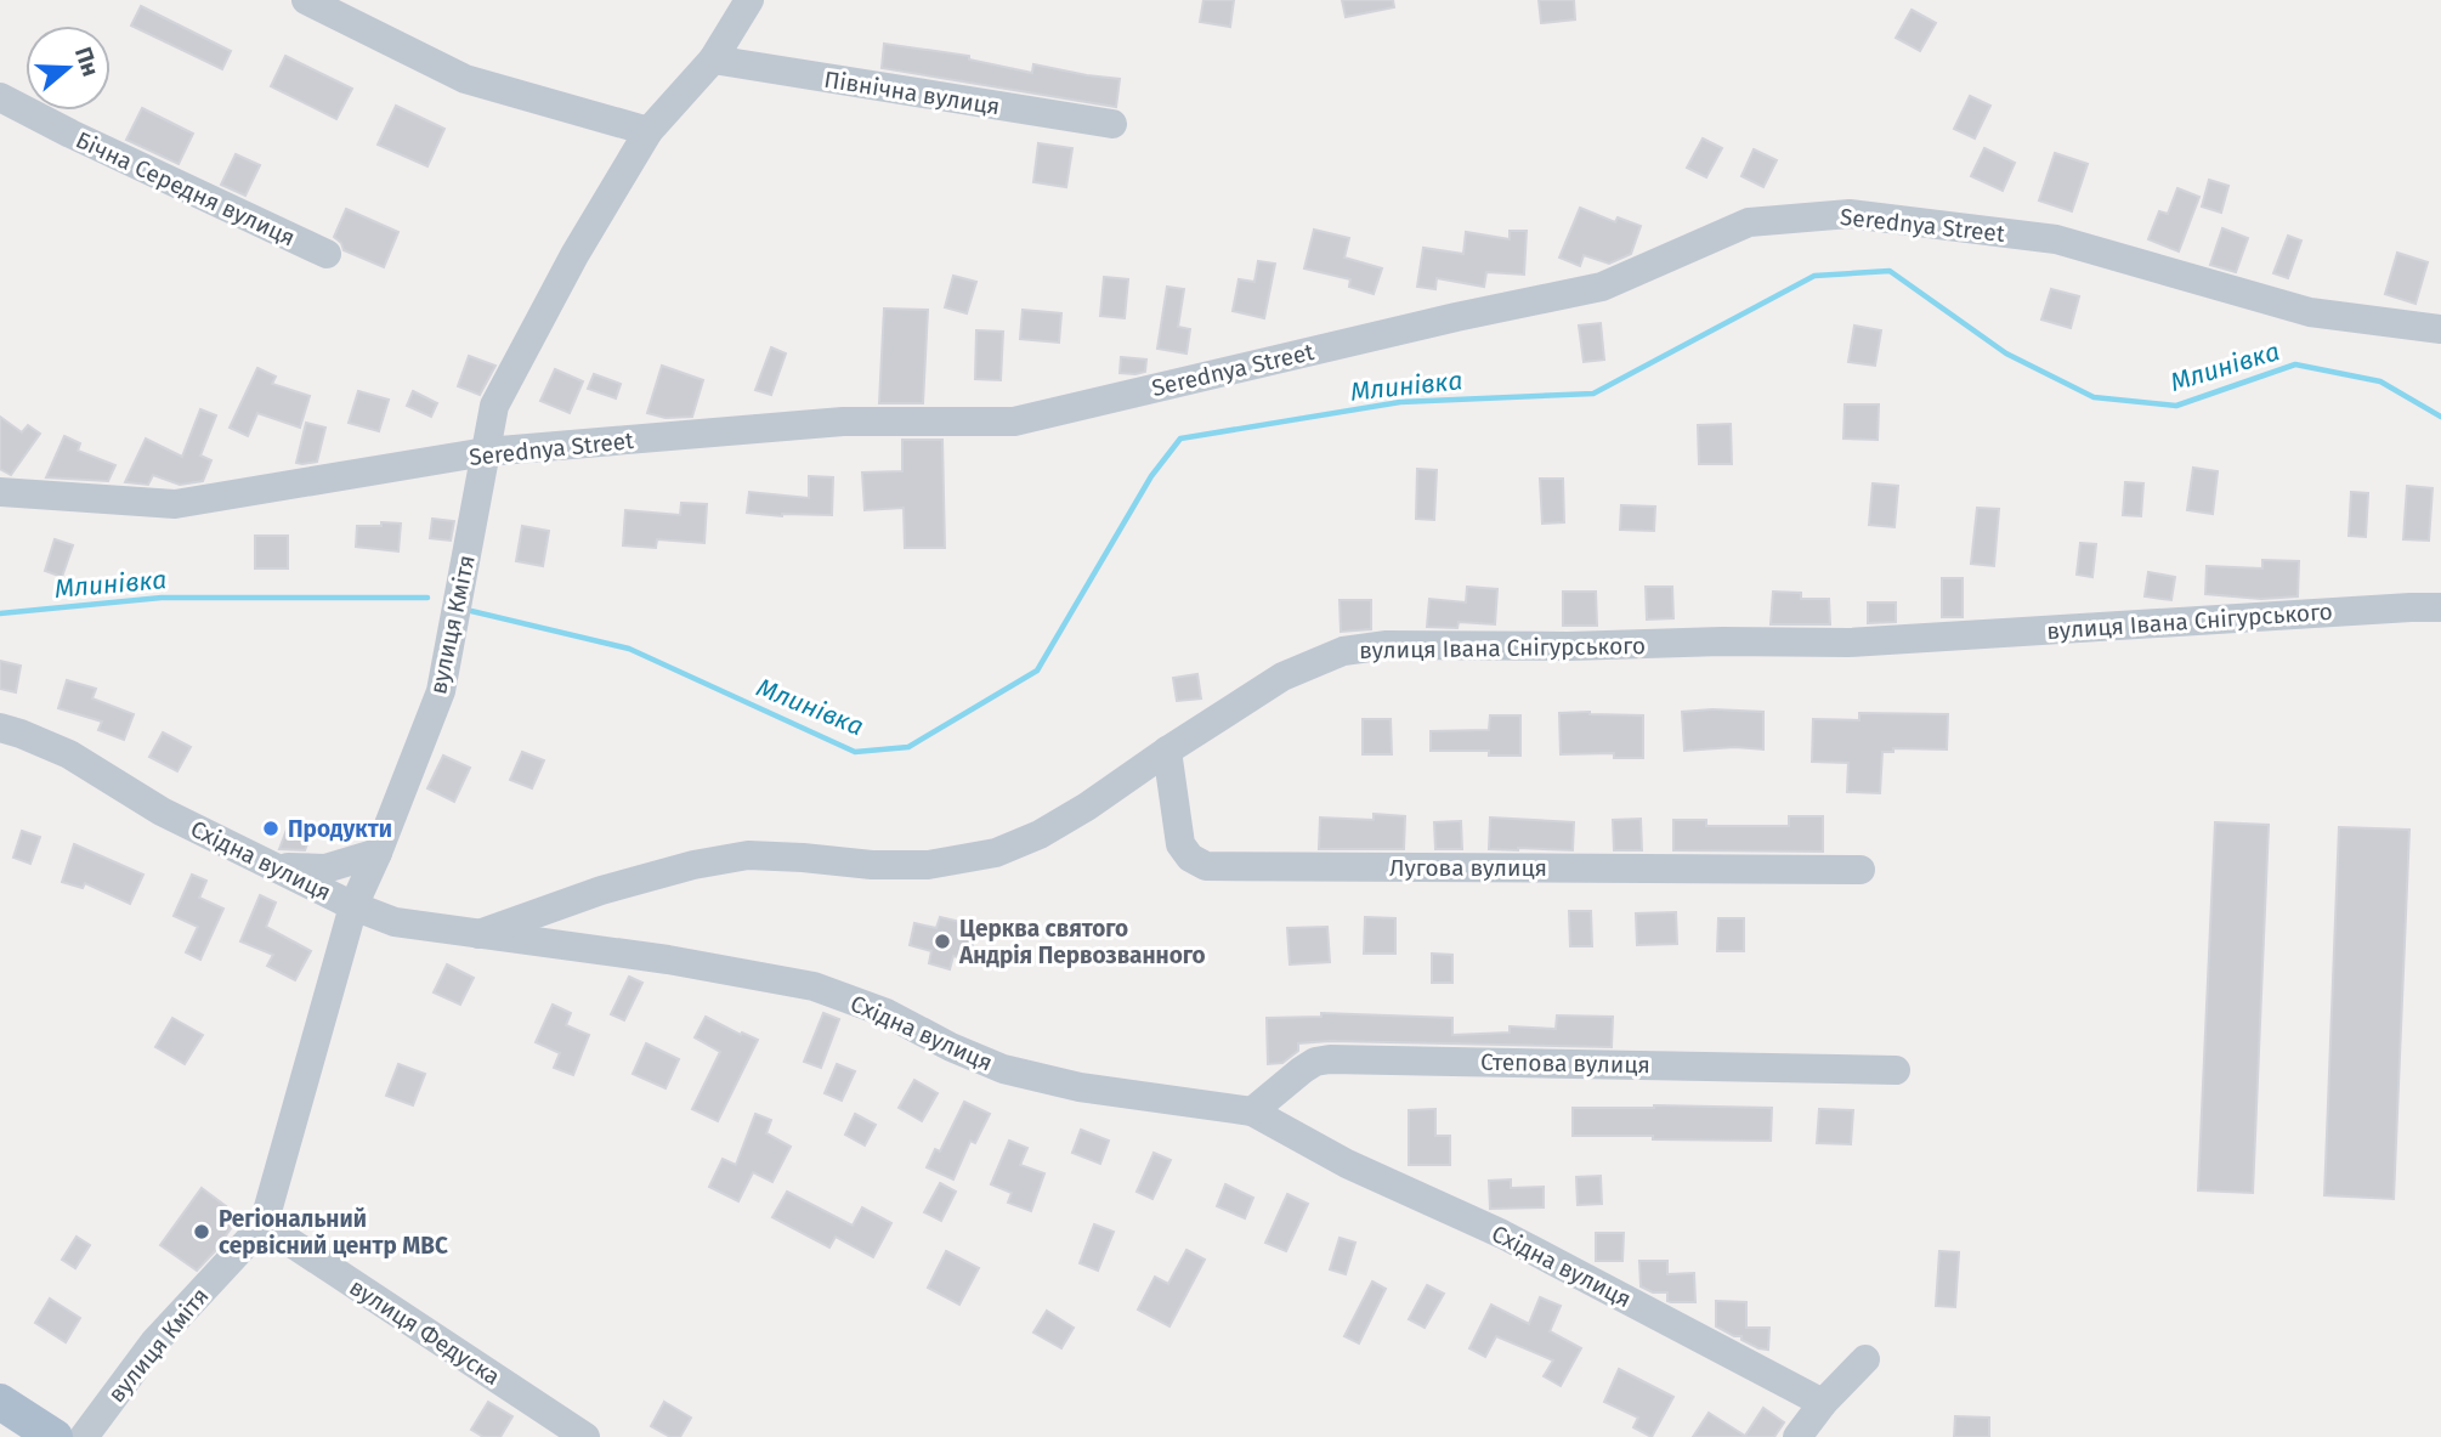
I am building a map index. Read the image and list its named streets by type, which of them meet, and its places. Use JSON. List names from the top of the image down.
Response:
{
  "streets": {
    "street": [
      "Північна вулиця",
      "Бічна Середня вулиця",
      "Serednya Street",
      "вулиця Івана Снігурського",
      "вулиця Кмітя",
      "Східна вулиця",
      "Лугова вулиця",
      "Степова вулиця",
      "вулиця Федуска"
    ]
  },
  "crossings": [
    ["Північна вулиця", "вулиця Кмітя"],
    ["Serednya Street", "вулиця Кмітя"],
    ["вулиця Івана Снігурського", "Східна вулиця"],
    ["вулиця Івана Снігурського", "Лугова вулиця"],
    ["вулиця Кмітя", "Східна вулиця"],
    ["вулиця Кмітя", "вулиця Федуска"],
    ["Східна вулиця", "Степова вулиця"]
  ],
  "water": ["Млинівка"],
  "places": ["Продукти", "Церква святого Андрія Первозванного", "Регіональний сервісний центр МВС"],
  "north": "right"
}
